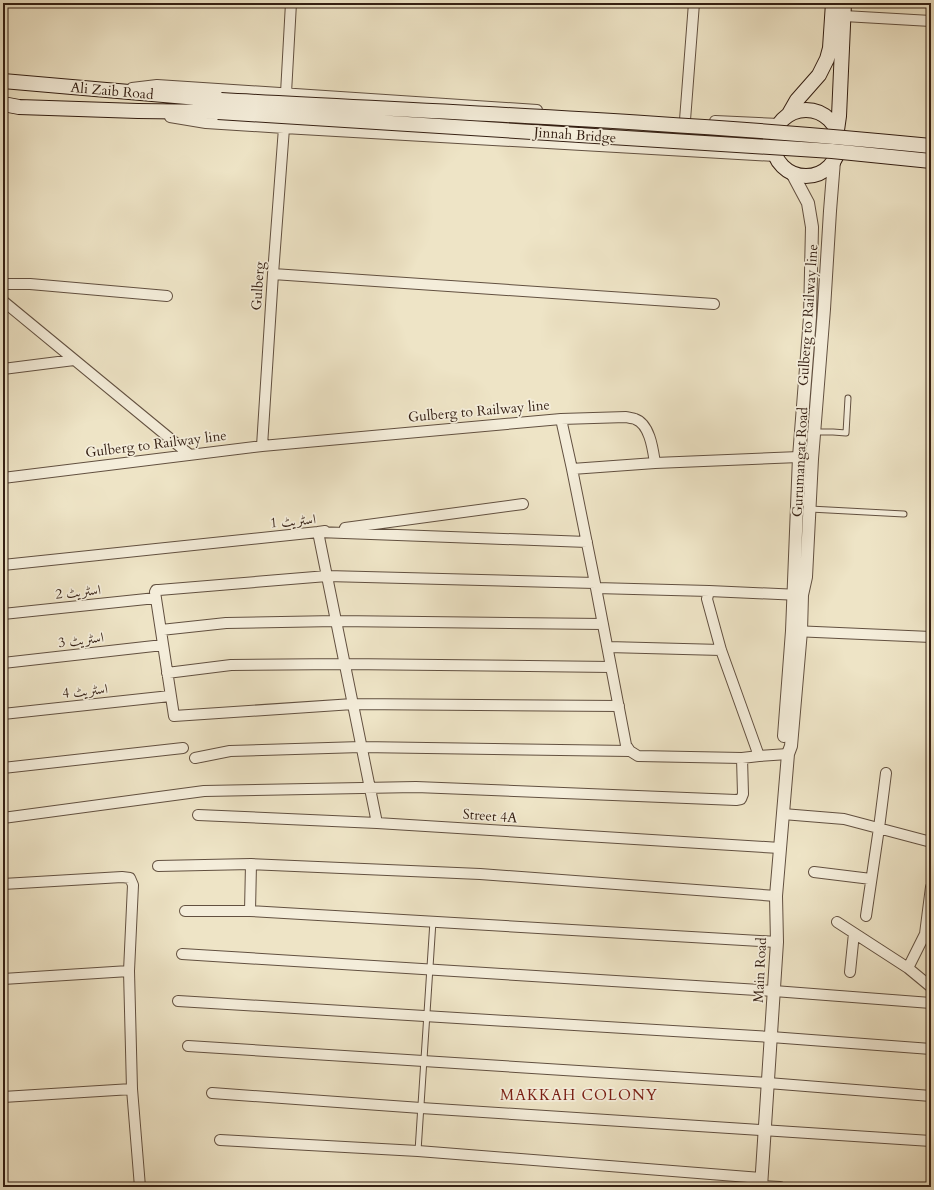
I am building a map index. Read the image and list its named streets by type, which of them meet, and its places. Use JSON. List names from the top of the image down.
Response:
{
  "streets": {
    "main road": ["Ali Zaib Road", "Jinnah Bridge"],
    "street": [
      "Gulberg",
      "Gulberg to Railway line",
      "Gurumangat Road",
      "اسٹریٹ 1",
      "اسٹریٹ 2",
      "اسٹریٹ 3",
      "اسٹریٹ 4",
      "Street 4A",
      "Main Road"
    ]
  },
  "crossings": [
    ["Ali Zaib Road", "Jinnah Bridge"],
    ["Gulberg", "Gulberg to Railway line"],
    ["Gulberg to Railway line", "Gurumangat Road"],
    ["Gulberg to Railway line", "اسٹریٹ 1"],
    ["Gulberg to Railway line", "Main Road"],
    ["Gurumangat Road", "Main Road"],
    ["Street 4A", "Main Road"]
  ],
  "districts": ["MAKKAH COLONY"]
}
